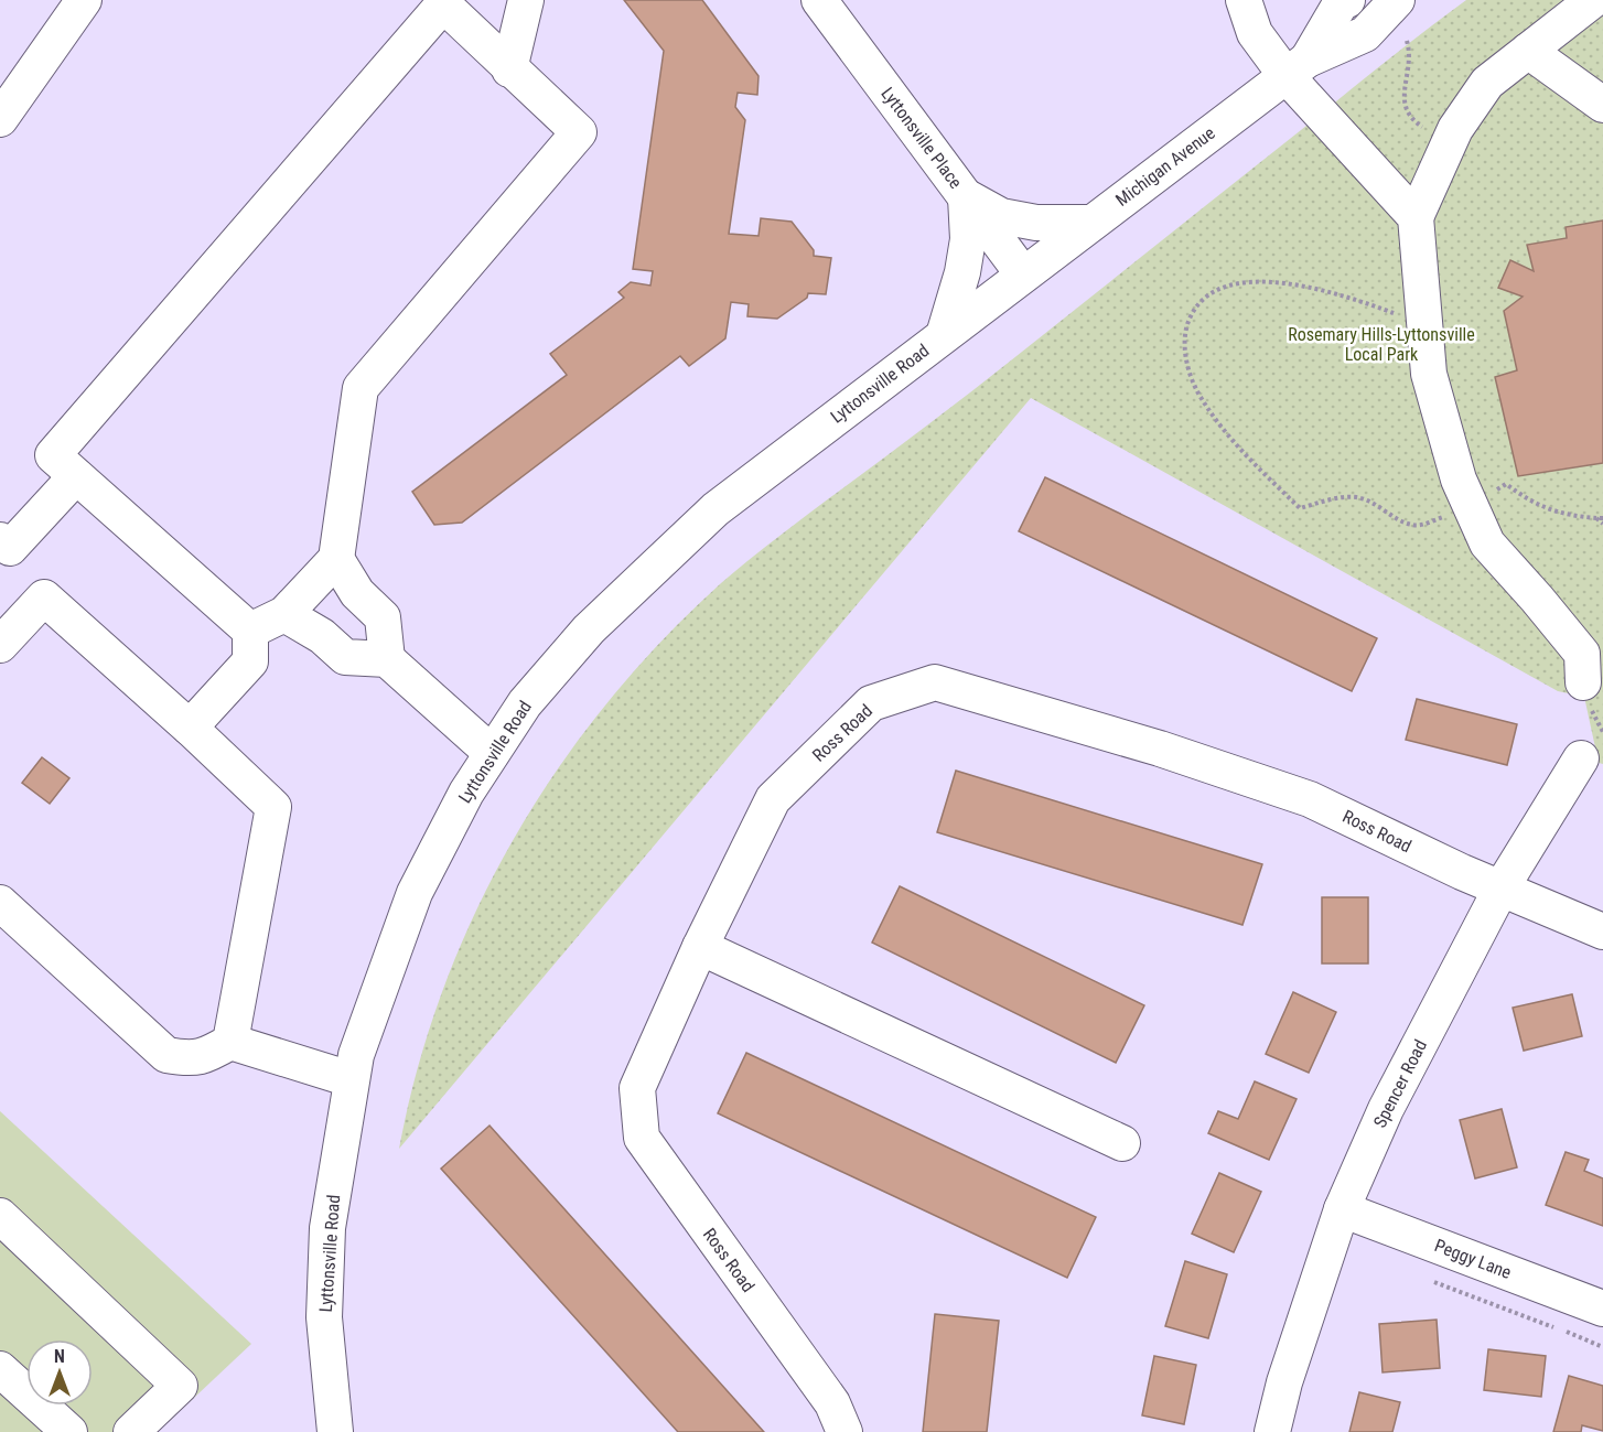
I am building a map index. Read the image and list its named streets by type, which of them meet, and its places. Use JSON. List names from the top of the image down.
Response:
{
  "streets": {
    "street": [
      "Lyttonsville Place",
      "Michigan Avenue",
      "Lyttonsville Road",
      "Ross Road",
      "Spencer Road",
      "Peggy Lane"
    ]
  },
  "crossings": [
    ["Lyttonsville Place", "Michigan Avenue"],
    ["Lyttonsville Place", "Lyttonsville Road"],
    ["Michigan Avenue", "Lyttonsville Road"],
    ["Ross Road", "Spencer Road"],
    ["Spencer Road", "Peggy Lane"]
  ],
  "parks": ["Rosemary Hills-Lyttonsville Local Park"],
  "north": "top"
}
